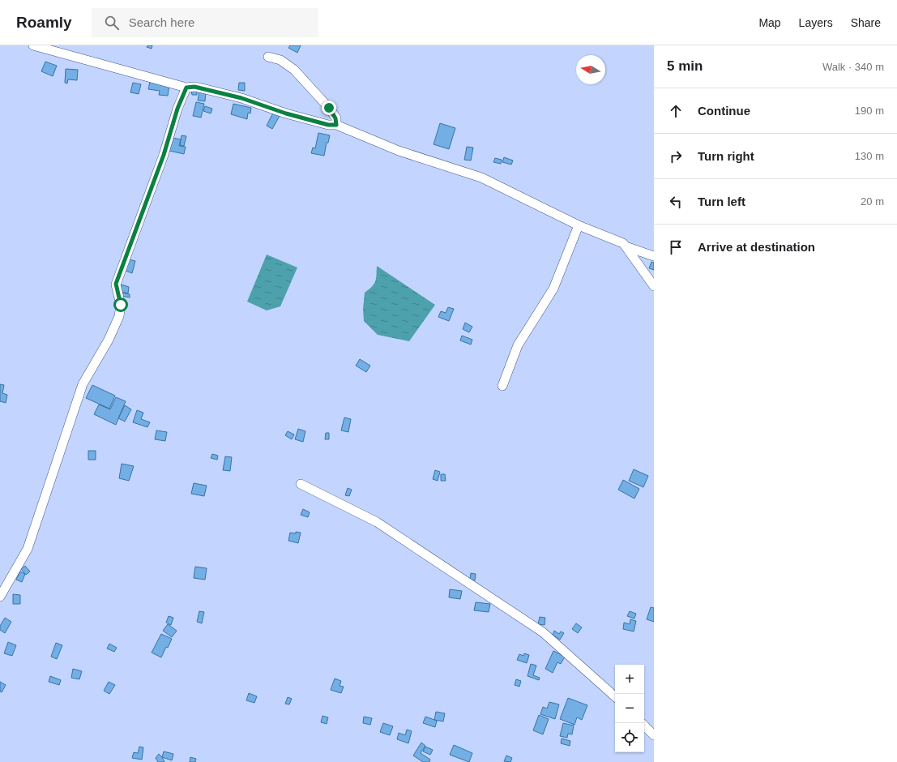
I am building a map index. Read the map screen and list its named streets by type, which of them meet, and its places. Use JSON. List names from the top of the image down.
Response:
{
  "north": "left",
  "page": {
    "header": "Roamly",
    "search": "Search here",
    "nav": ["Map", "Layers", "Share"],
    "heading": ["5 min", "Walk · 340 m"],
    "list": [
      ["Continue", "190 m"],
      ["Turn right", "130 m"],
      ["Turn left", "20 m"],
      "Arrive at destination"
    ],
    "map_buttons": ["+", "−"]
  }
}
